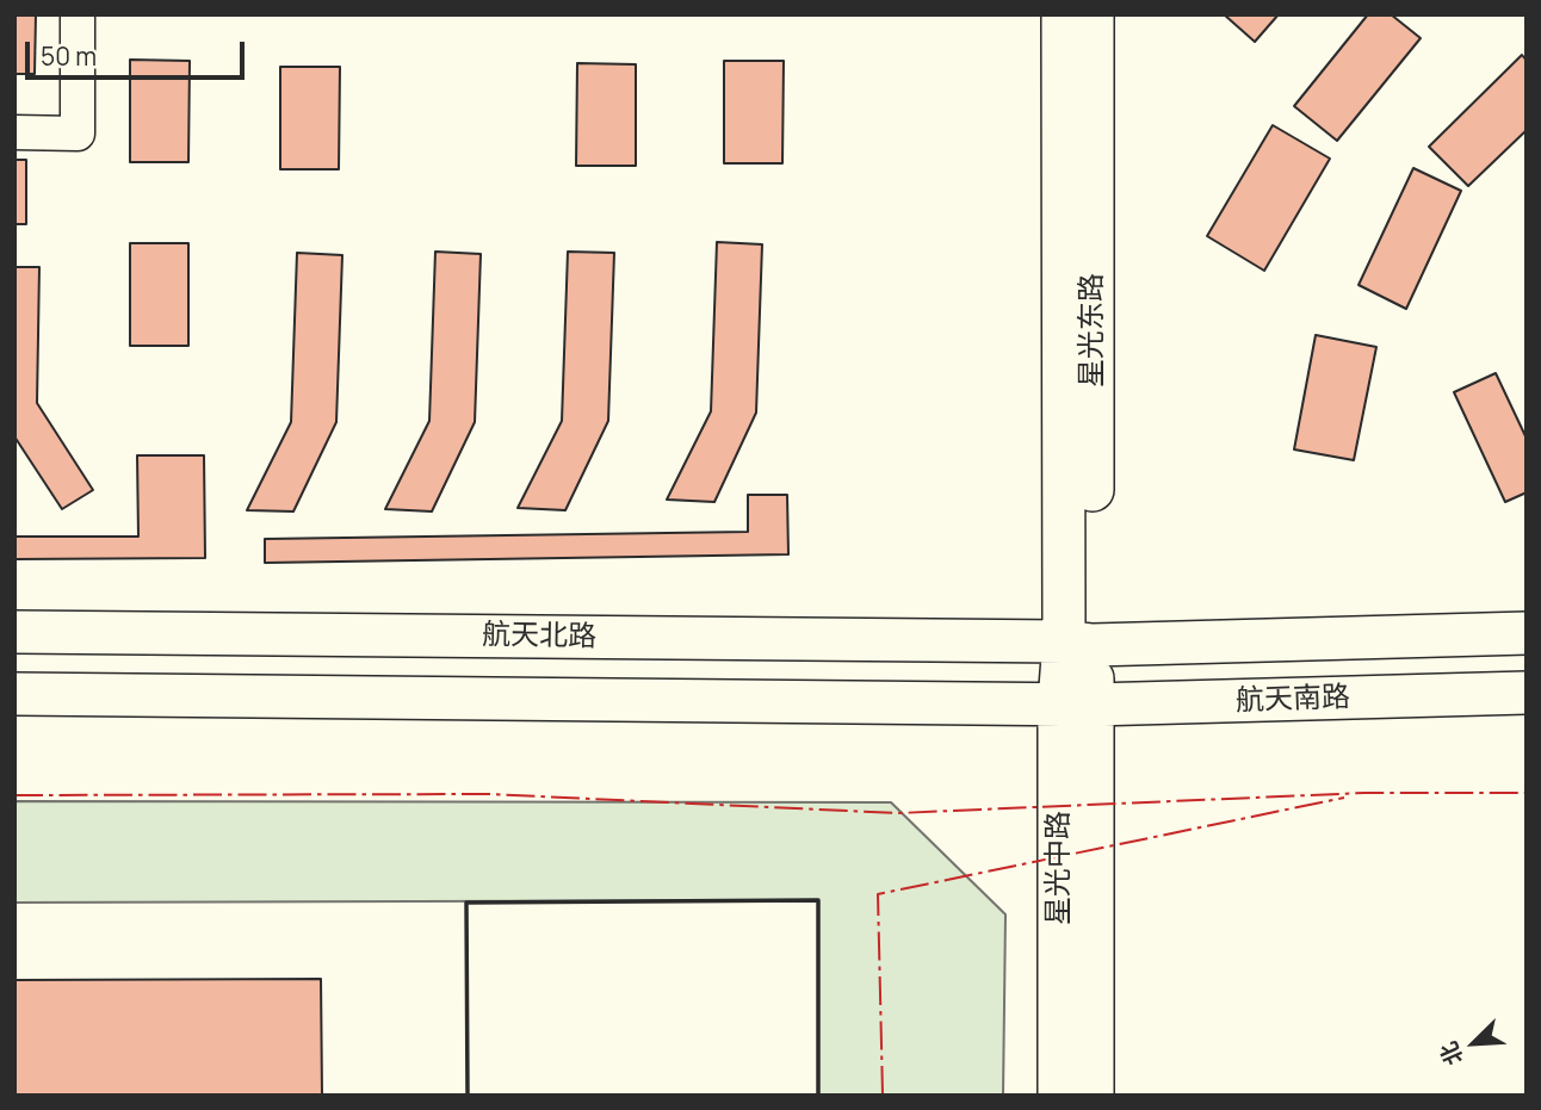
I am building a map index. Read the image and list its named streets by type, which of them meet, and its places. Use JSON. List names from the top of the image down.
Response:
{
  "streets": {
    "main road": [
      "星光东路",
      "航天北路",
      "航天南路",
      "星光中路"
    ]
  },
  "crossings": [
    ["星光东路", "航天北路"],
    ["星光东路", "航天南路"],
    ["星光东路", "星光中路"],
    ["航天北路", "航天南路"],
    ["航天北路", "星光中路"],
    ["航天南路", "星光中路"]
  ],
  "scale_bar": "50 m",
  "north": "bottom left"
}
